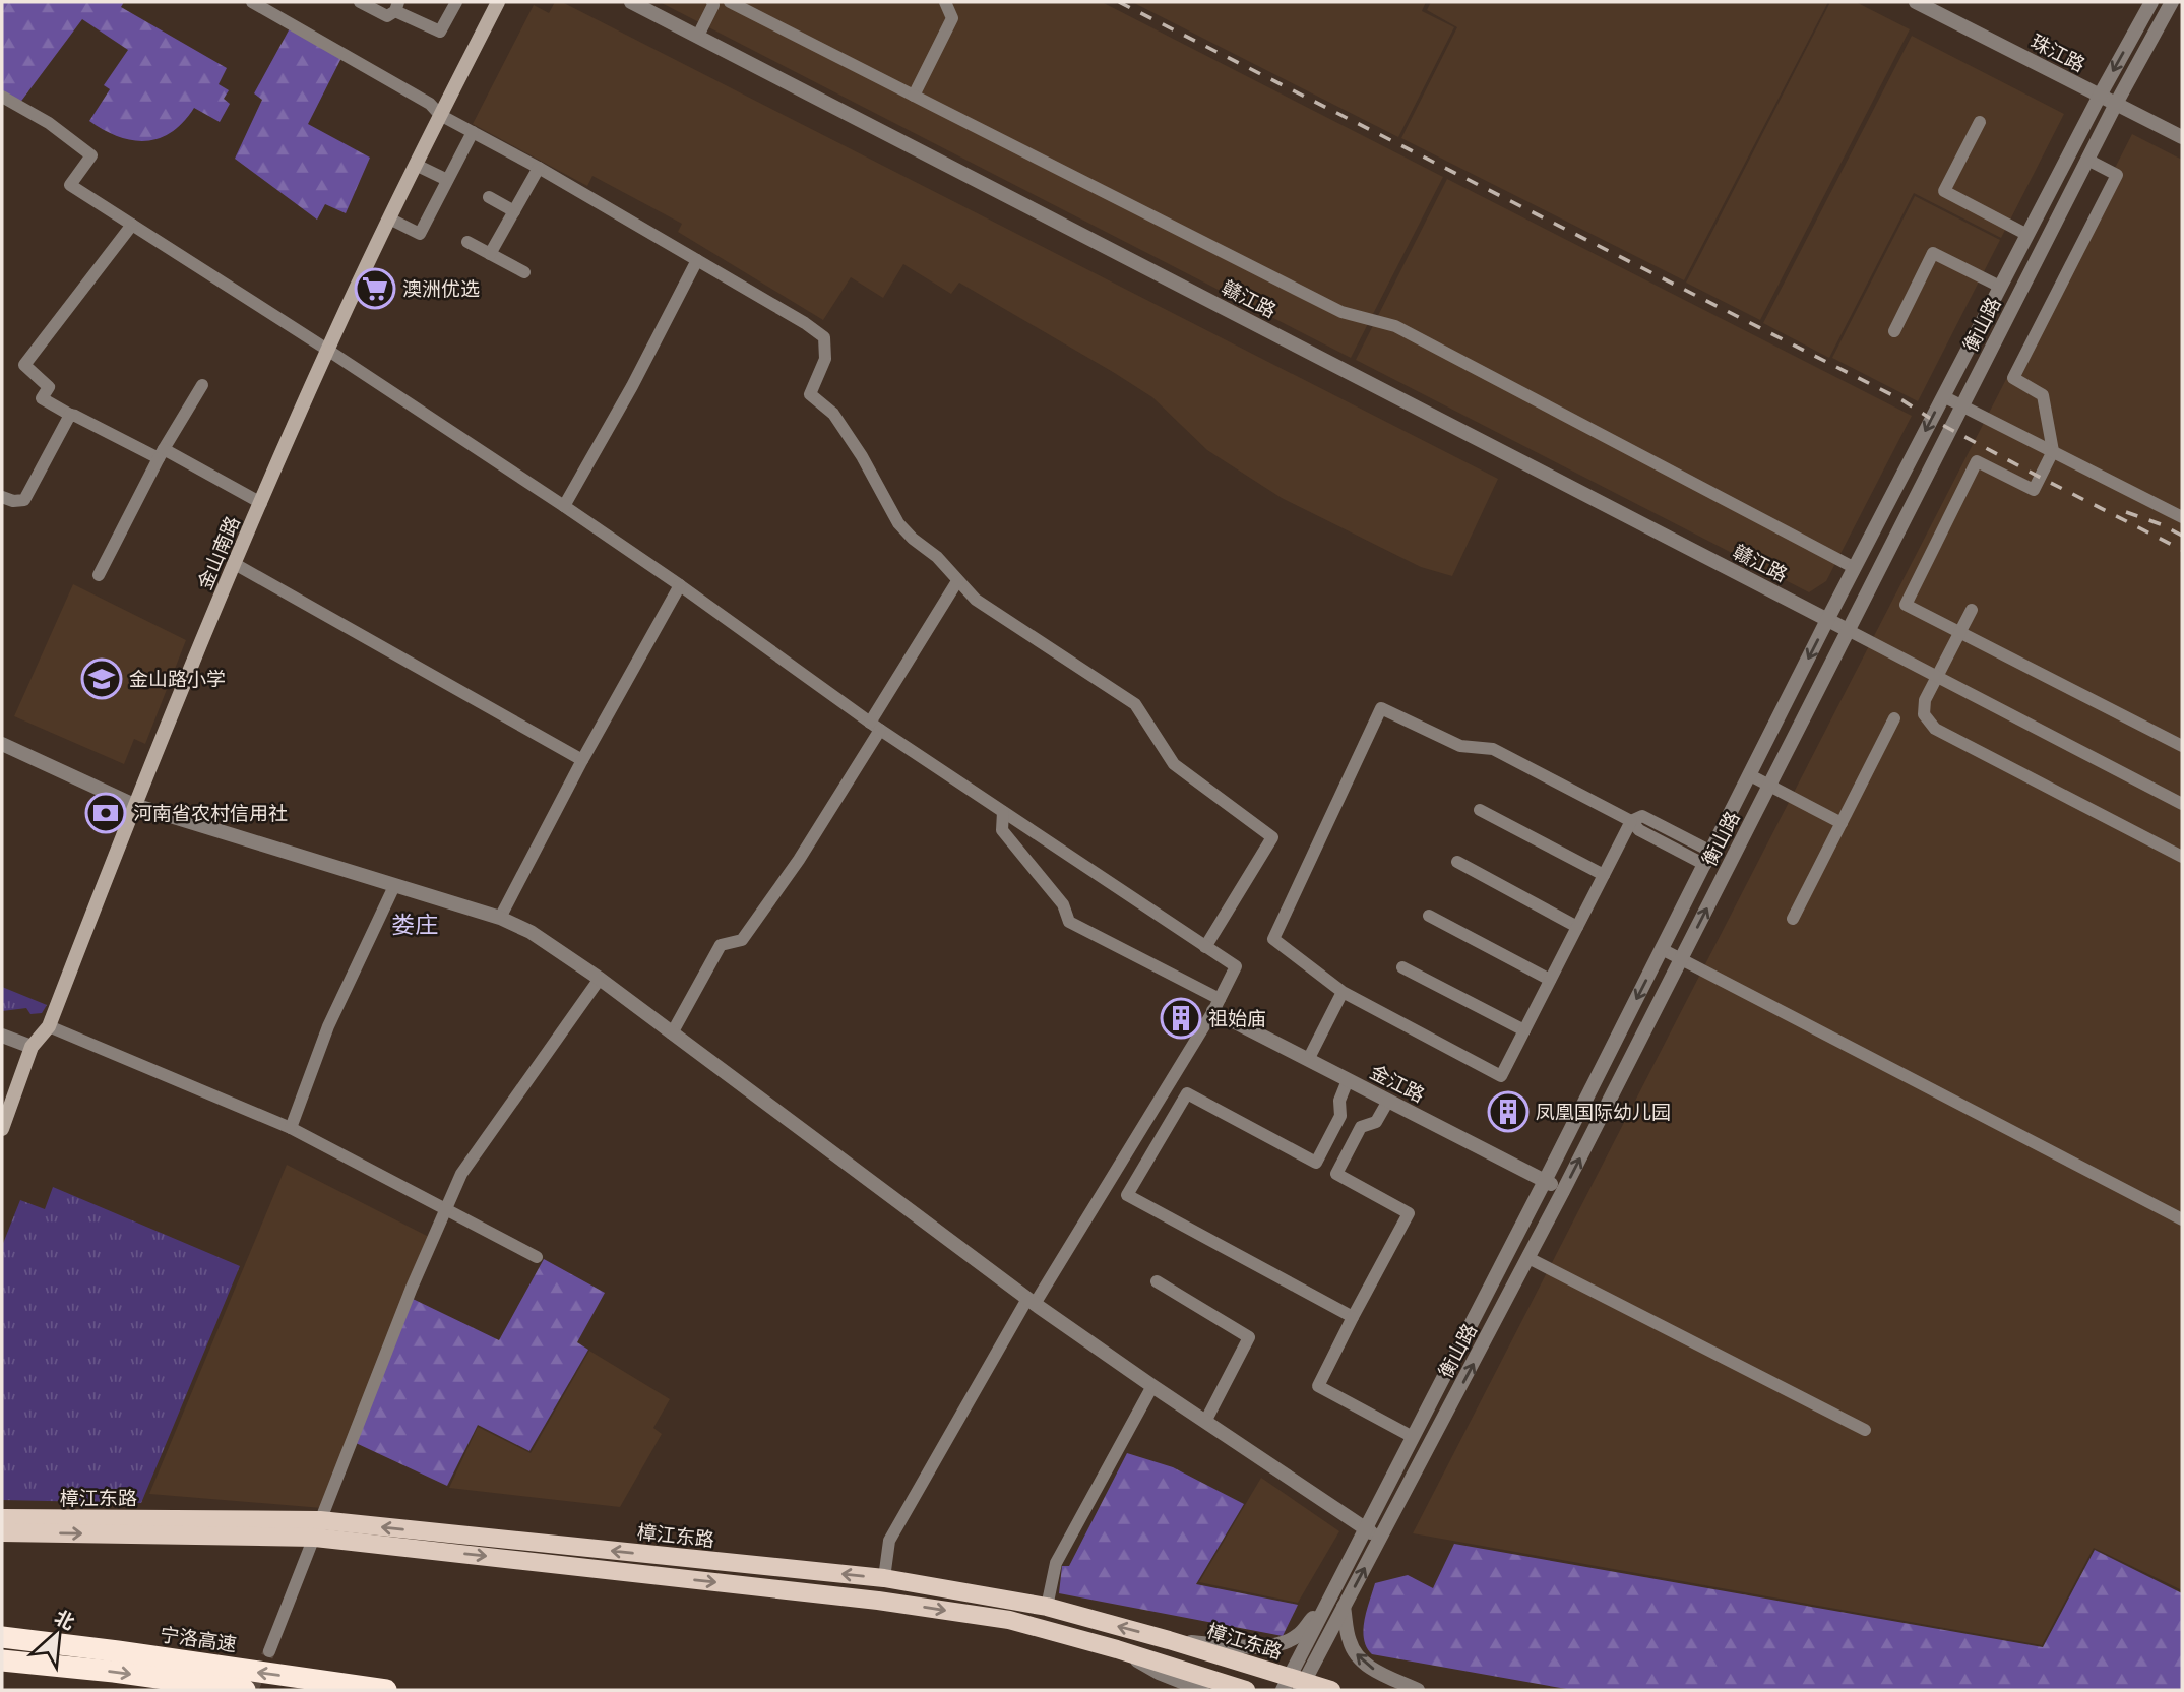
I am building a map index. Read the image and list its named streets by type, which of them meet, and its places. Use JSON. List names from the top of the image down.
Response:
{
  "streets": {
    "highway": ["宁洛高速"],
    "main road": ["金山南路", "樟江东路"],
    "street": [
      "珠江路",
      "赣江路",
      "衡山路",
      "金江路"
    ]
  },
  "crossings": [
    ["珠江路", "衡山路"],
    ["赣江路", "衡山路"],
    ["衡山路", "金江路"],
    ["衡山路", "樟江东路"]
  ],
  "districts": ["娄庄"],
  "places": {
    "supermarket": ["澳洲优选"],
    "school or university": ["金山路小学"],
    "bank": ["河南省农村信用社"],
    "building": ["祖始庙", "凤凰国际幼儿园"]
  },
  "north": "top right"
}
